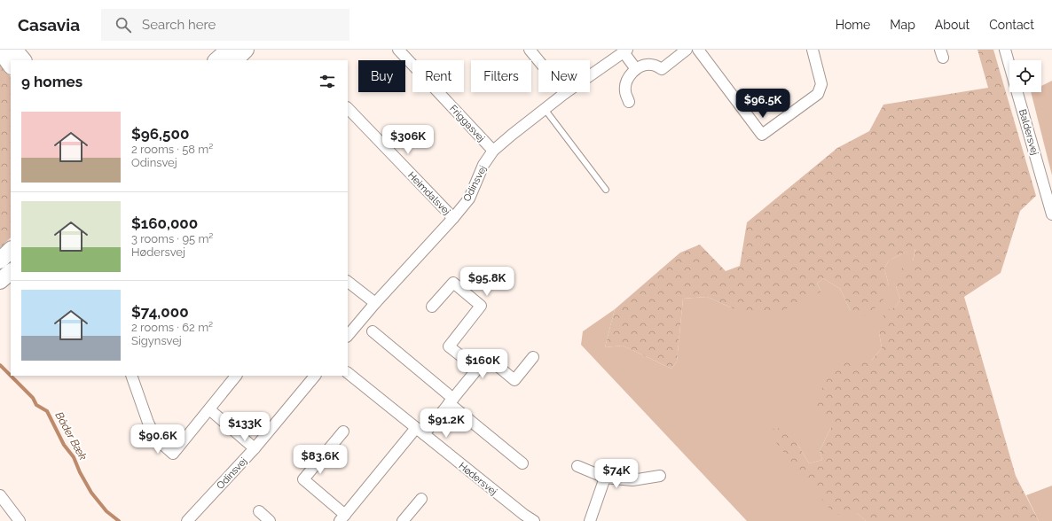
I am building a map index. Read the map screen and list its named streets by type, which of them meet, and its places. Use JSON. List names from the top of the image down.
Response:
{
  "streets": {
    "street": [
      "Friggasvej",
      "Baldersvej",
      "Odinsvej",
      "Heimdalsvej",
      "Hødersvej"
    ]
  },
  "crossings": [
    ["Friggasvej", "Odinsvej"],
    ["Odinsvej", "Heimdalsvej"]
  ],
  "water": ["Båder Bæk"],
  "page": {
    "header": "Casavia",
    "search": "Search here",
    "nav": [
      "Home",
      "Map",
      "About",
      "Contact"
    ],
    "chip": [
      "Buy",
      "Rent",
      "Filters",
      "New"
    ],
    "heading": "9 homes",
    "price": [
      "$96.5K",
      "$306K",
      "$95.8K",
      "$160K",
      "$91.2K",
      "$133K",
      "$90.6K",
      "$83.6K",
      "$74K"
    ],
    "list": [
      {
        "name": "$96,500",
        "note": "2 rooms · 58 m² · Odinsvej"
      },
      {
        "name": "$160,000",
        "note": "3 rooms · 95 m² · Hødersvej"
      },
      {
        "name": "$74,000",
        "note": "2 rooms · 62 m² · Sigynsvej"
      }
    ]
  }
}
